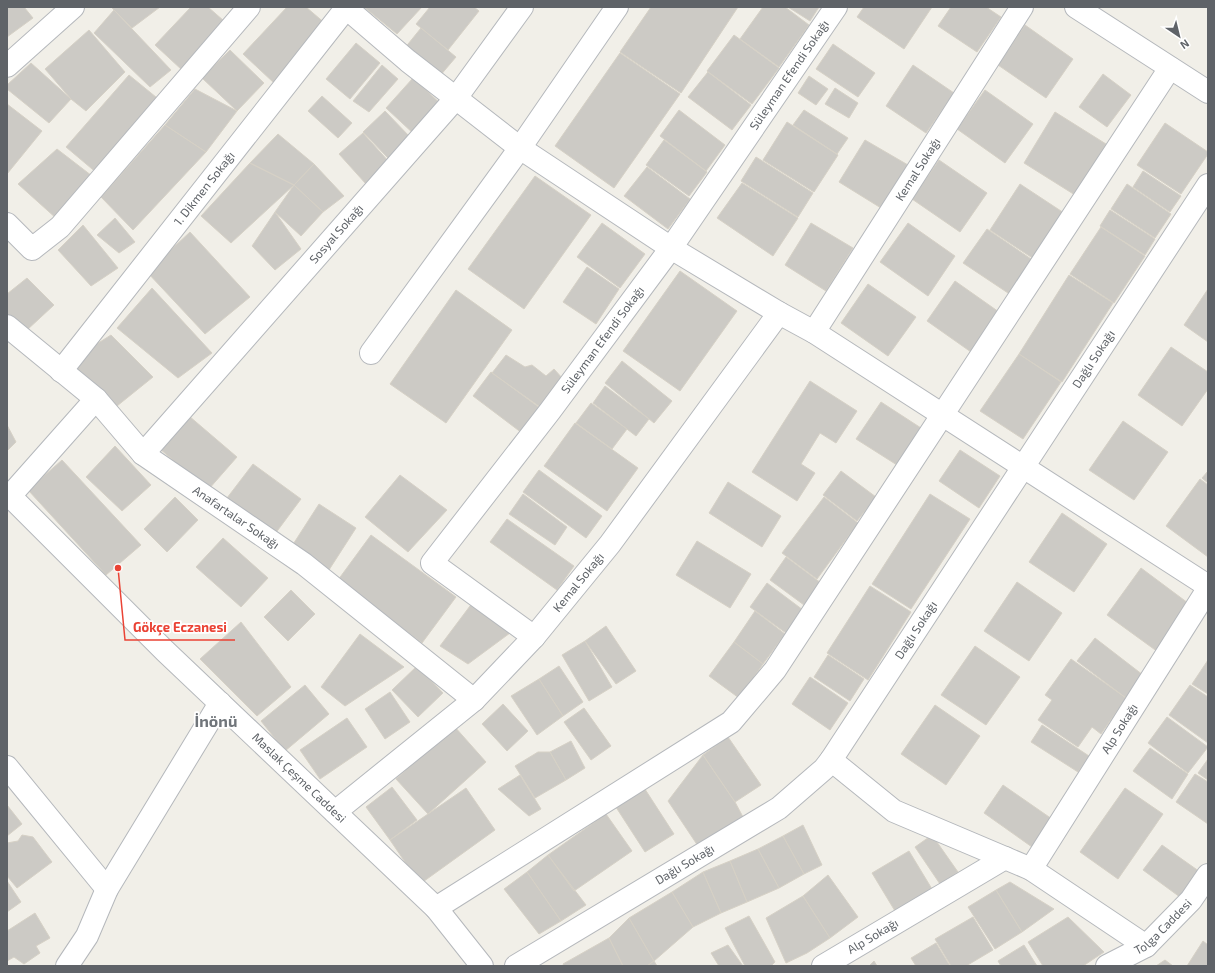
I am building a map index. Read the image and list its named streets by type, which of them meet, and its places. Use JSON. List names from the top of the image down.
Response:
{
  "streets": {
    "street": [
      "Süleyman Efendi Sokağı",
      "Kemal Sokağı",
      "1. Dikmen Sokağı",
      "Sosyal Sokağı",
      "Dağlı Sokağı",
      "Anafartalar Sokağı",
      "Alp Sokağı",
      "Maslak Çeşme Caddesi",
      "Tolga Caddesi"
    ]
  },
  "crossings": [
    ["Süleyman Efendi Sokağı", "Kemal Sokağı"],
    ["Kemal Sokağı", "Anafartalar Sokağı"],
    ["Kemal Sokağı", "Maslak Çeşme Caddesi"],
    ["1. Dikmen Sokağı", "Anafartalar Sokağı"],
    ["Sosyal Sokağı", "Anafartalar Sokağı"]
  ],
  "districts": ["İnönü"],
  "places": ["Gökçe Eczanesi"],
  "north": "bottom right"
}
